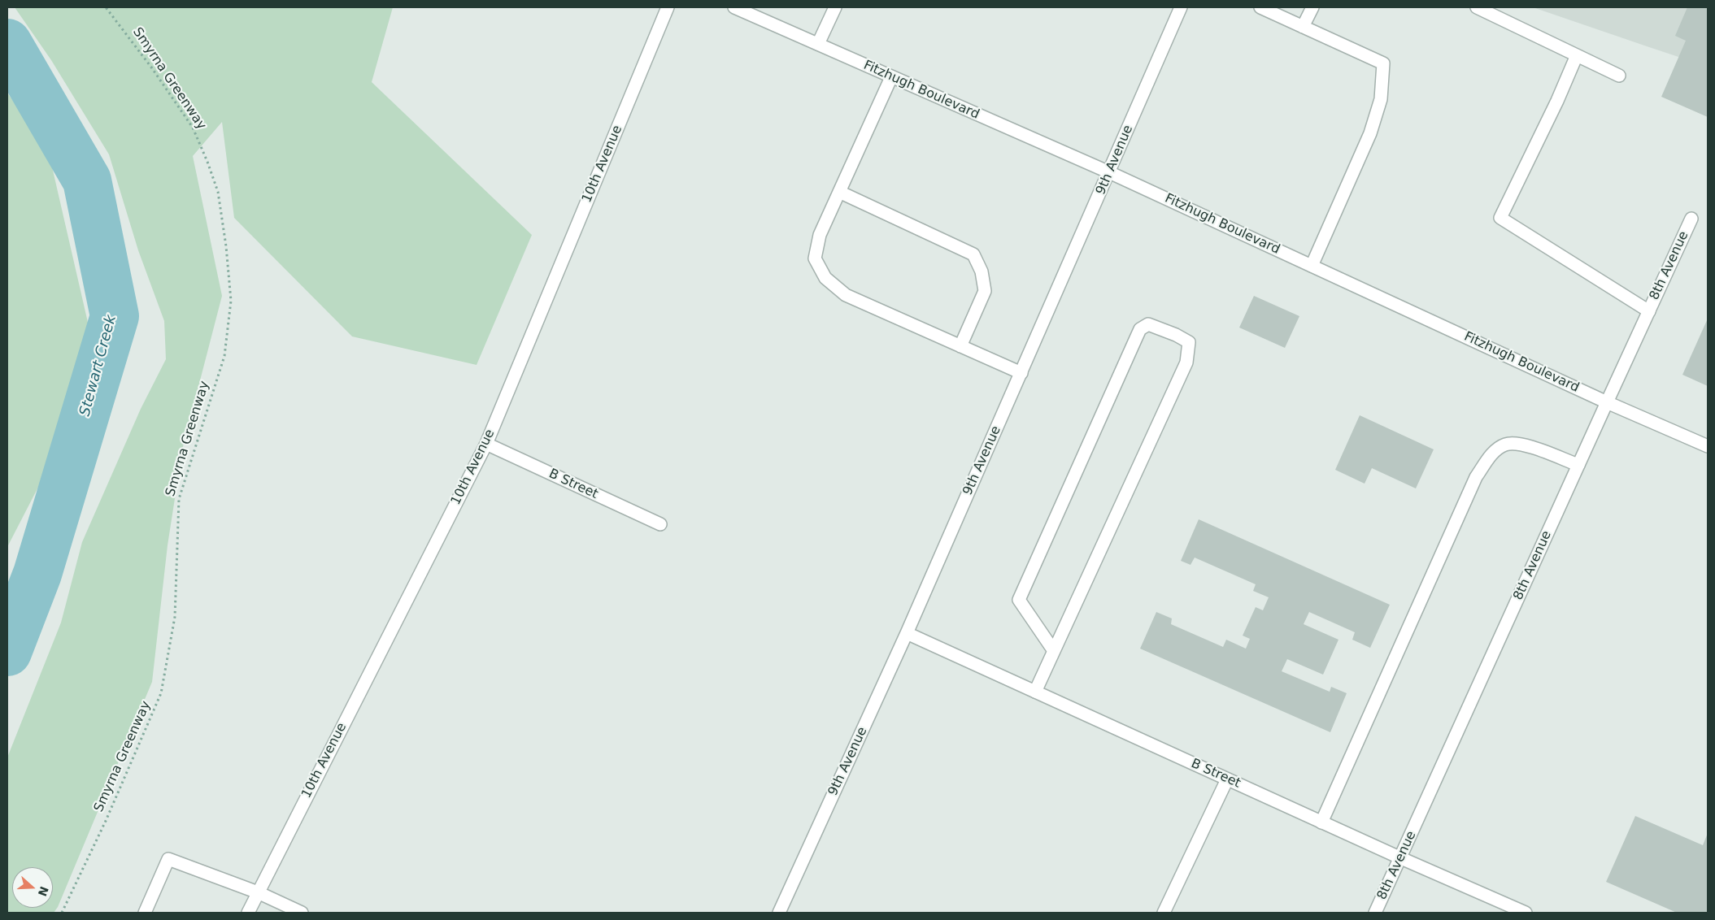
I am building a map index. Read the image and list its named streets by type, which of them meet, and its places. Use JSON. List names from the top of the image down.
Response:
{
  "streets": {
    "street": [
      "Fitzhugh Boulevard",
      "9th Avenue",
      "10th Avenue",
      "8th Avenue",
      "B Street"
    ],
    "path": ["Smyrna Greenway"]
  },
  "crossings": [
    ["Fitzhugh Boulevard", "9th Avenue"],
    ["Fitzhugh Boulevard", "8th Avenue"],
    ["9th Avenue", "B Street"],
    ["10th Avenue", "B Street"],
    ["8th Avenue", "B Street"]
  ],
  "water": ["Stewart Creek"],
  "north": "right"
}
